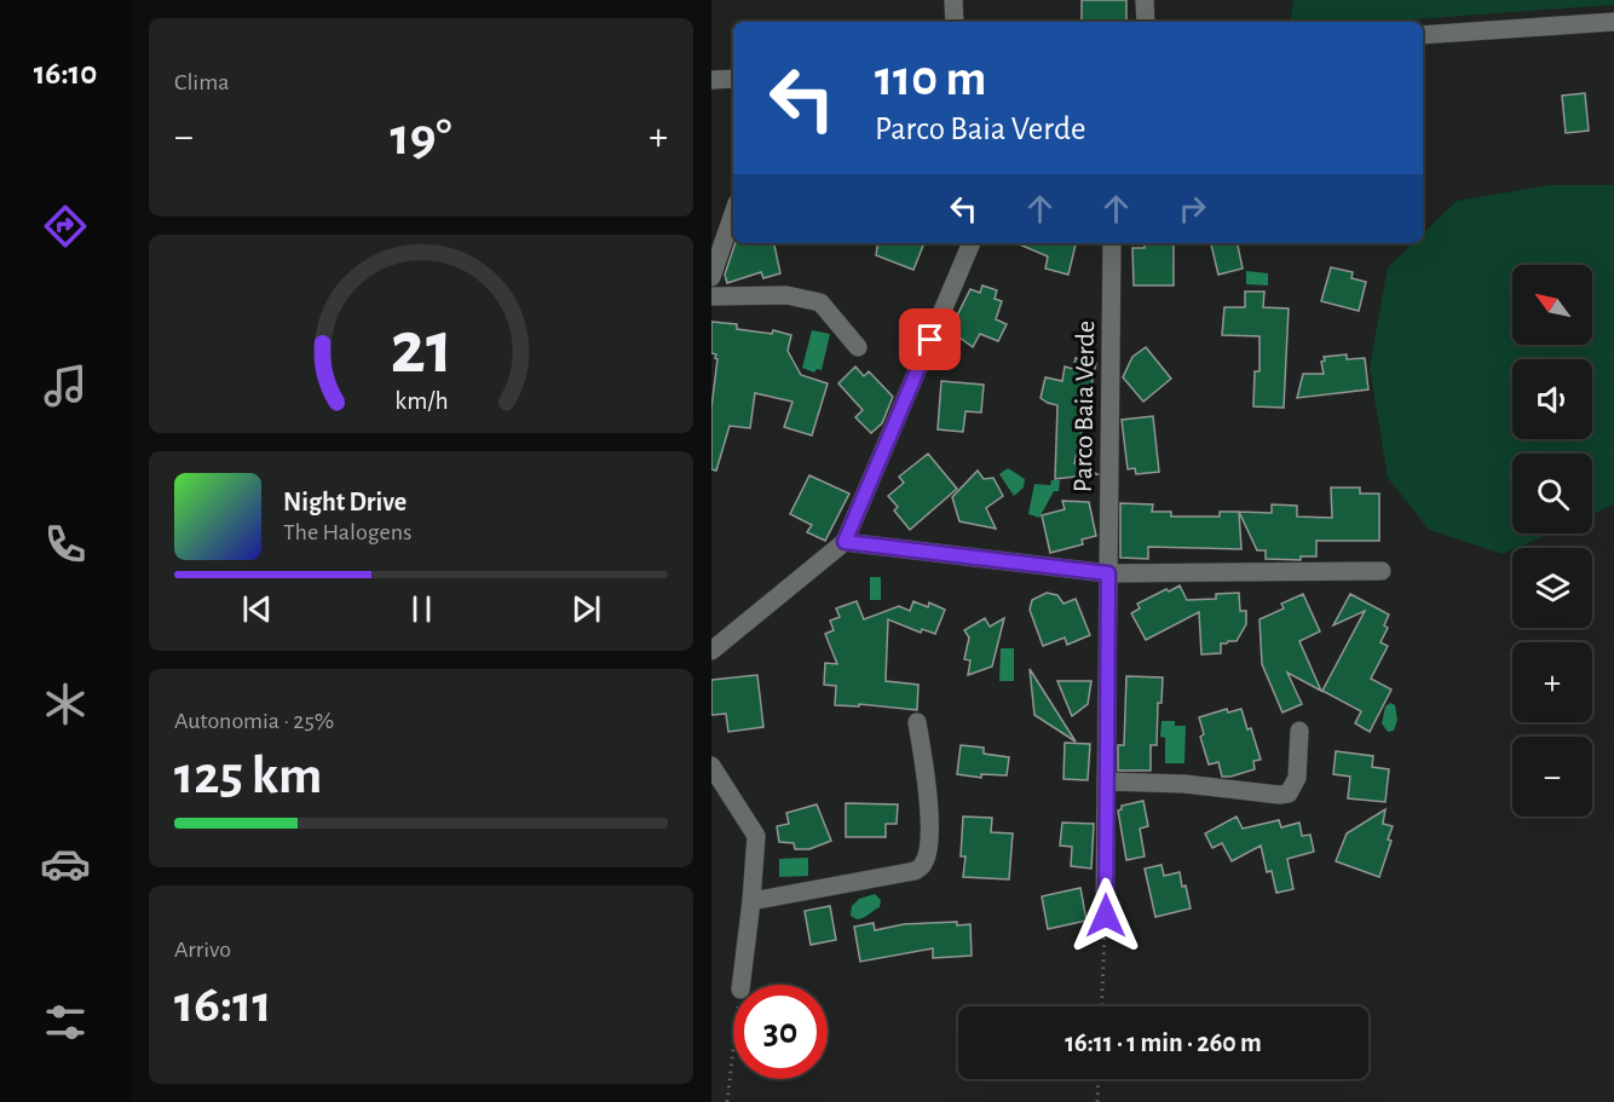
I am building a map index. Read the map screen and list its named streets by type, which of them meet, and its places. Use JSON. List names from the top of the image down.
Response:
{
  "streets": {
    "street": ["Parco Baia Verde"]
  },
  "north": "top left",
  "page": {
    "tabs": "16:10",
    "tile": [
      "Clima",
      ["Autonomia · 25%", "125 km"],
      ["Arrivo", "16:11"]
    ],
    "turn": ["110 m", "Parco Baia Verde"],
    "heat": ["−", "19°", "+"],
    "map_buttons": ["+", "−"],
    "song": ["Night Drive", "The Halogens"],
    "limit": "30",
    "trip": "16:11 · 1 min · 260 m",
    "gauge": ["21", "km/h"]
  }
}
